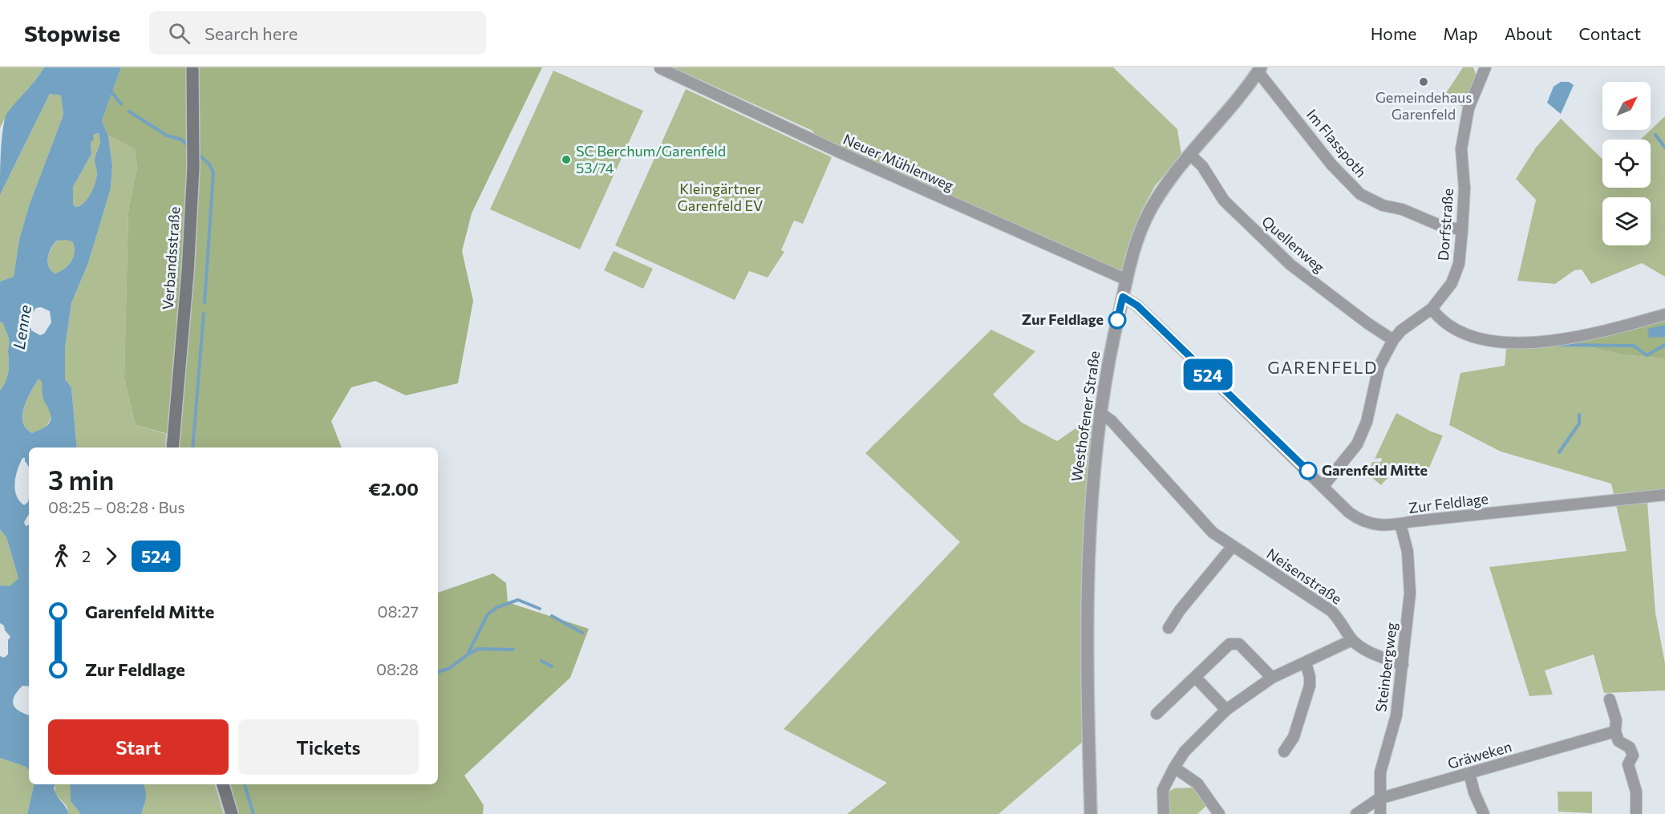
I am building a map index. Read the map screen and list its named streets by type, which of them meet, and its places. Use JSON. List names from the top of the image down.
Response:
{
  "streets": {
    "main road": ["Verbandsstraße"],
    "street": [
      "Im Flasspoth",
      "Neuer Mühlenweg",
      "Dorfstraße",
      "Quellenweg",
      "Westhofener Straße",
      "Zur Feldlage",
      "Neisenstraße",
      "Steinbergweg",
      "Gräweken"
    ]
  },
  "crossings": [
    ["Im Flasspoth", "Dorfstraße"],
    ["Im Flasspoth", "Westhofener Straße"],
    ["Neuer Mühlenweg", "Westhofener Straße"],
    ["Dorfstraße", "Quellenweg"],
    ["Dorfstraße", "Zur Feldlage"],
    ["Quellenweg", "Westhofener Straße"],
    ["Westhofener Straße", "Zur Feldlage"],
    ["Westhofener Straße", "Neisenstraße"],
    ["Zur Feldlage", "Steinbergweg"],
    ["Neisenstraße", "Steinbergweg"],
    ["Steinbergweg", "Gräweken"]
  ],
  "districts": ["GARENFELD"],
  "water": ["Lenne"],
  "parks": ["Kleingärtner Garenfeld EV"],
  "places": [
    "Gemeindehaus Garenfeld",
    "SC Berchum/Garenfeld 53/74",
    "Zur Feldlage",
    "Garenfeld Mitte"
  ],
  "lines": ["bus line 524"],
  "north": "top right",
  "page": {
    "header": "Stopwise",
    "search": "Search here",
    "nav": [
      "Home",
      "Map",
      "About",
      "Contact"
    ],
    "on_map": "524",
    "heading": ["3 min", "08:25 – 08:28 · Bus", "€2.00"],
    "legs": ["2", "524"],
    "list": [
      {
        "name": "Garenfeld Mitte",
        "value": "08:27"
      },
      {
        "name": "Zur Feldlage",
        "value": "08:28"
      }
    ],
    "buttons": ["Start", "Tickets"]
  }
}
